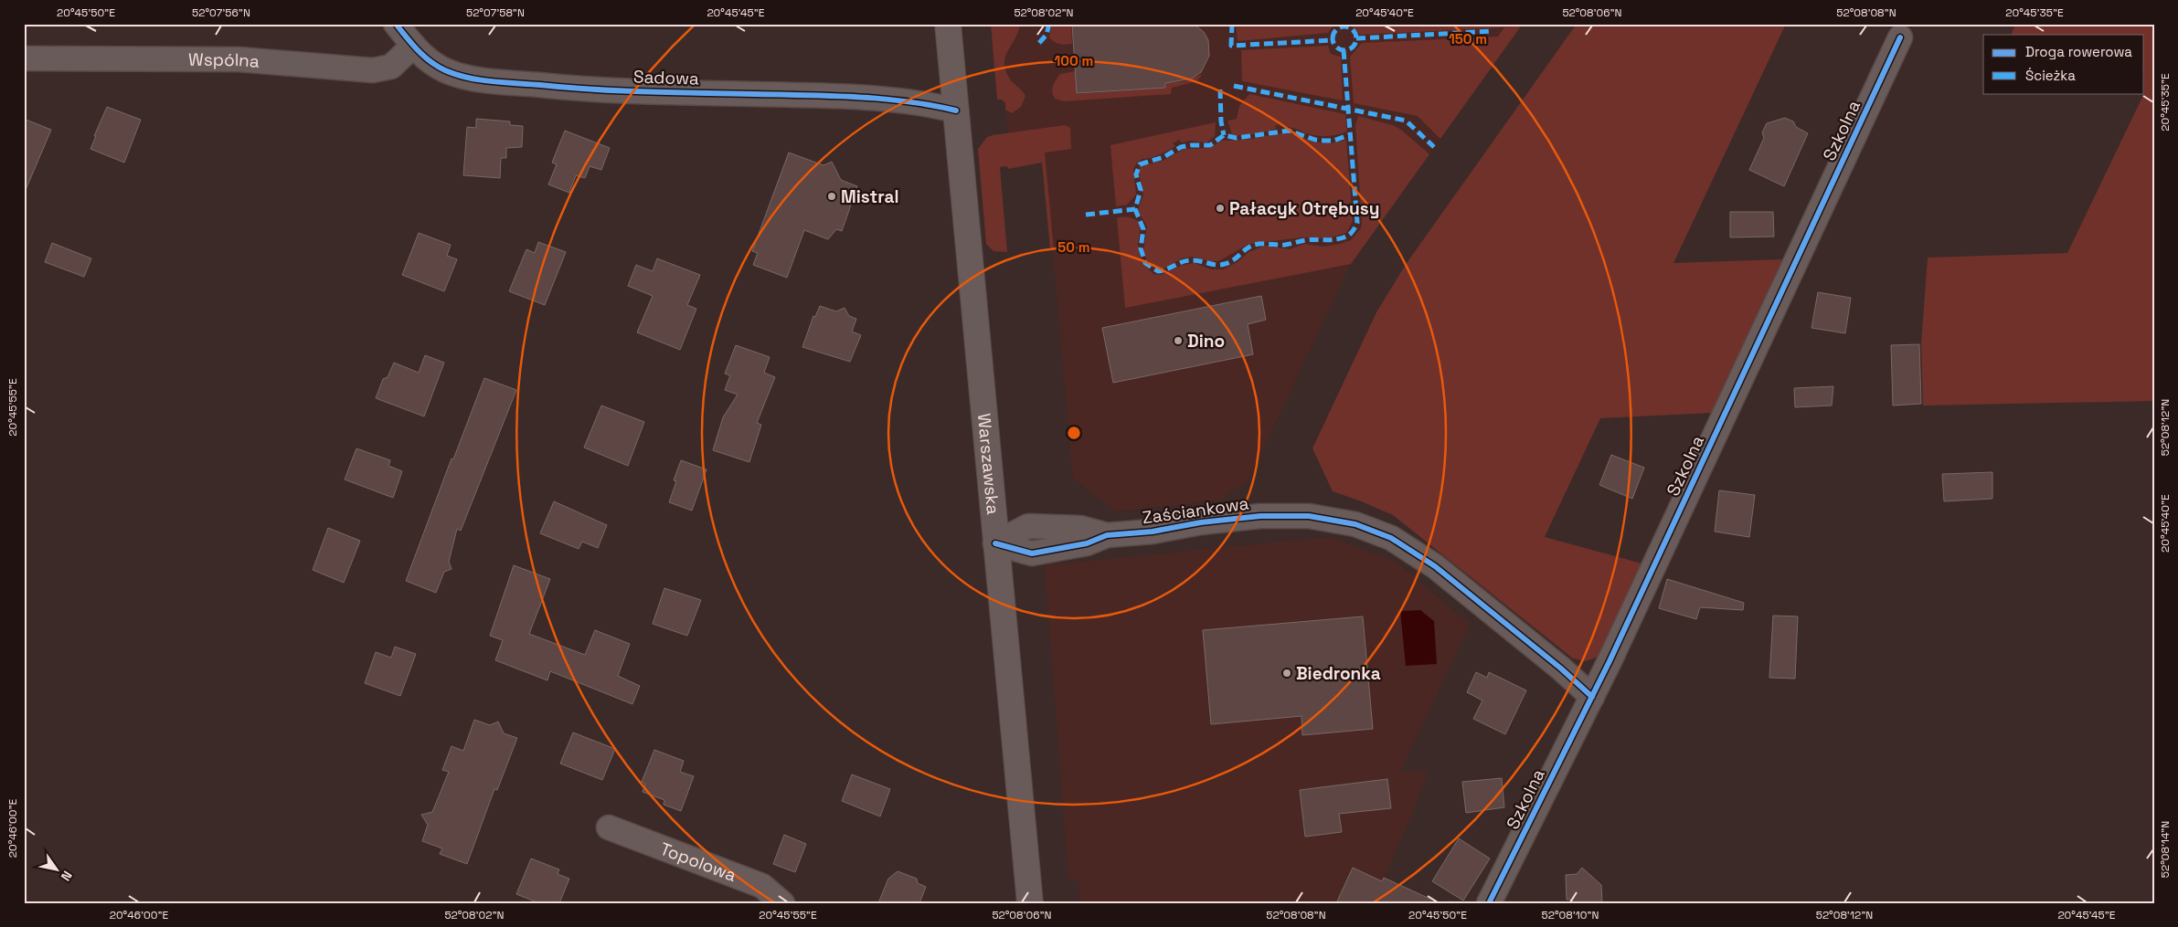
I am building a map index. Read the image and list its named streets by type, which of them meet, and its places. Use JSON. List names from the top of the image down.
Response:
{
  "streets": {
    "main road": ["Warszawska"],
    "street": [
      "Wspólna",
      "Sadowa",
      "Szkolna",
      "Zaściankowa",
      "Topolowa"
    ]
  },
  "crossings": [
    ["Wspólna", "Sadowa"],
    ["Sadowa", "Warszawska"],
    ["Szkolna", "Zaściankowa"],
    ["Warszawska", "Zaściankowa"]
  ],
  "places": [
    "Mistral",
    "Pałacyk Otrębusy",
    "Dino",
    "Biedronka"
  ],
  "legend": ["Droga rowerowa", "Ścieżka"],
  "north": "bottom right",
  "coordinates": [
    "20°45'50\"E",
    "52°07'56\"N",
    "52°07'58\"N",
    "20°45'45\"E",
    "52°08'02\"N",
    "20°45'40\"E",
    "52°08'06\"N",
    "52°08'08\"N",
    "20°45'35\"E",
    "20°45'55\"E",
    "52°08'12\"N",
    "20°46'00\"E",
    "52°08'14\"N",
    "52°08'10\"N"
  ],
  "rings": ["150 m", "100 m", "50 m"]
}
